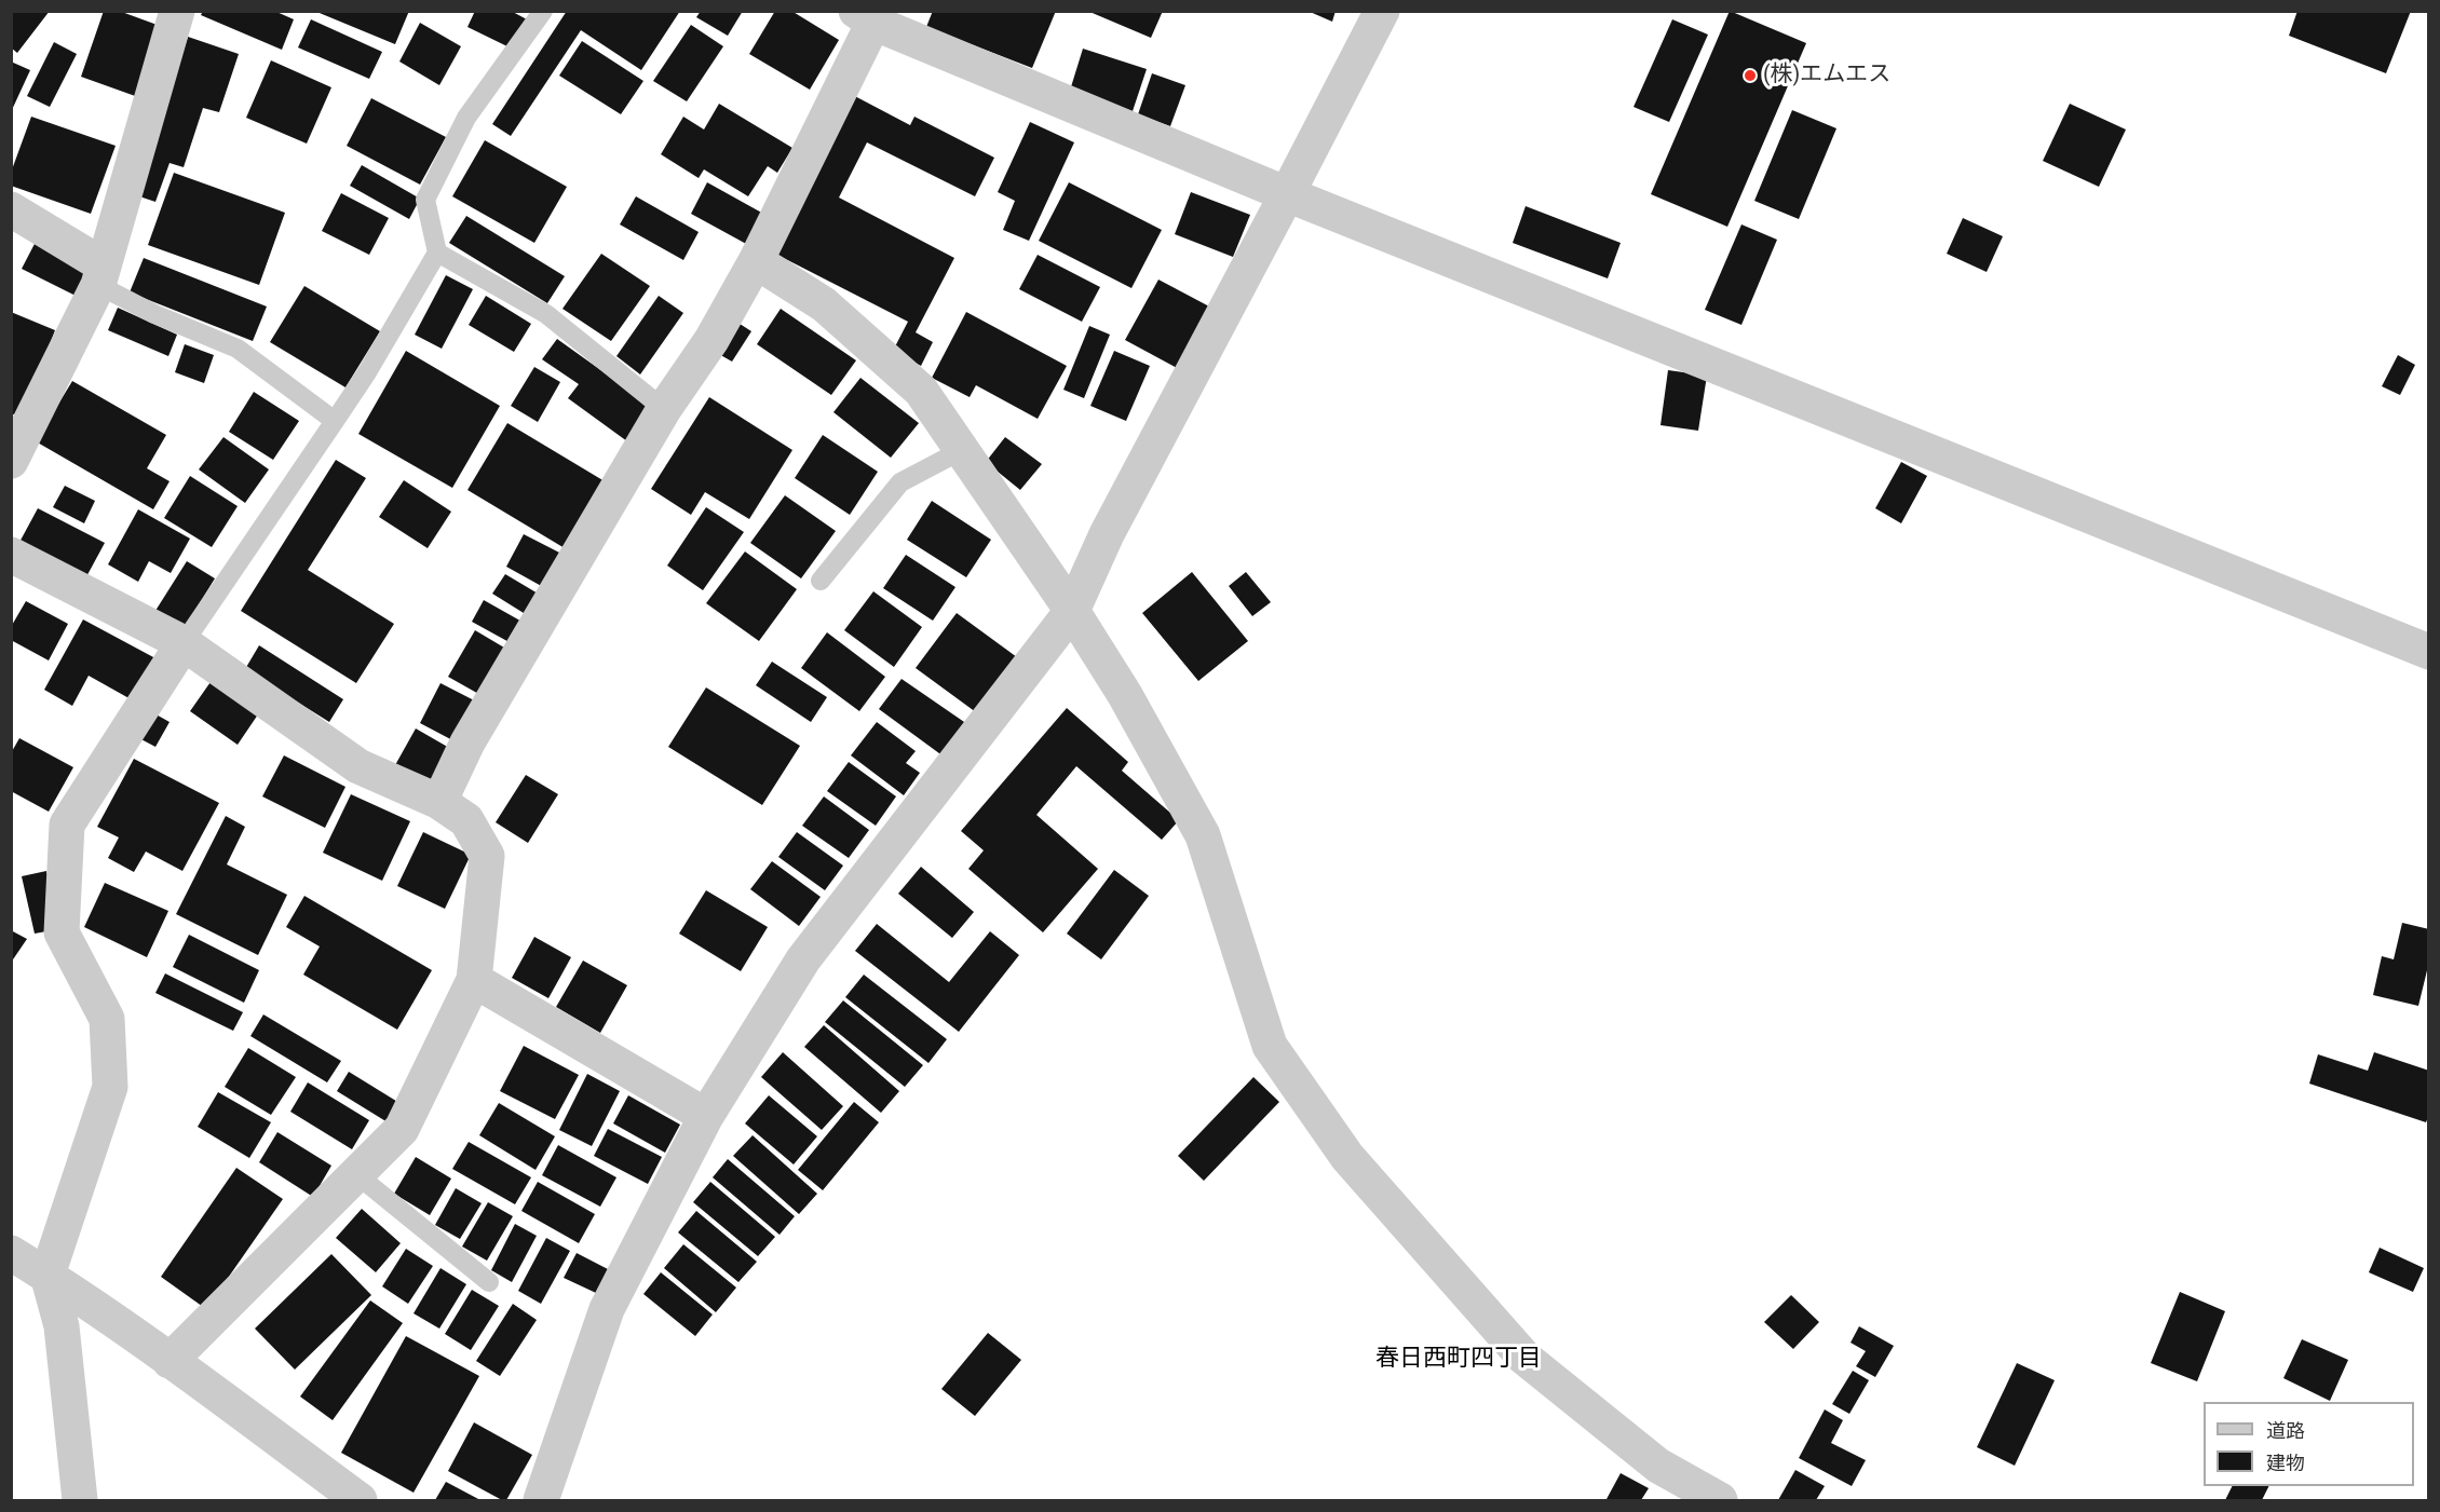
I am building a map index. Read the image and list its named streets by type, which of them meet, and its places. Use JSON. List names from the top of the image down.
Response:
{
  "districts": ["春日西町四丁目"],
  "places": ["(株)エムエス"],
  "legend": ["道路", "建物"]
}
